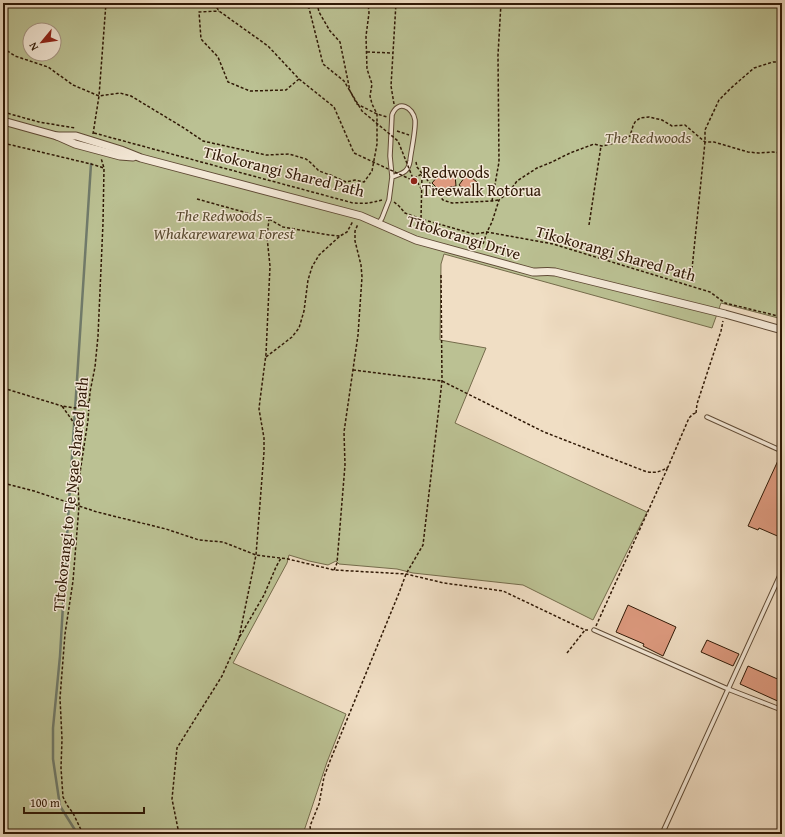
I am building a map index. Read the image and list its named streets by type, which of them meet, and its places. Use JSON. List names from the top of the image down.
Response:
{
  "streets": {
    "street": ["Tītokorangi Drive"],
    "path": ["Tikokorangi Shared Path", "Tītokorangi to Te Ngae shared path"]
  },
  "parks": ["The Redwoods", "The Redwoods – Whakarewarewa Forest"],
  "places": ["Redwoods Treewalk Rotorua"],
  "scale_bar": "100 m",
  "north": "bottom left"
}
